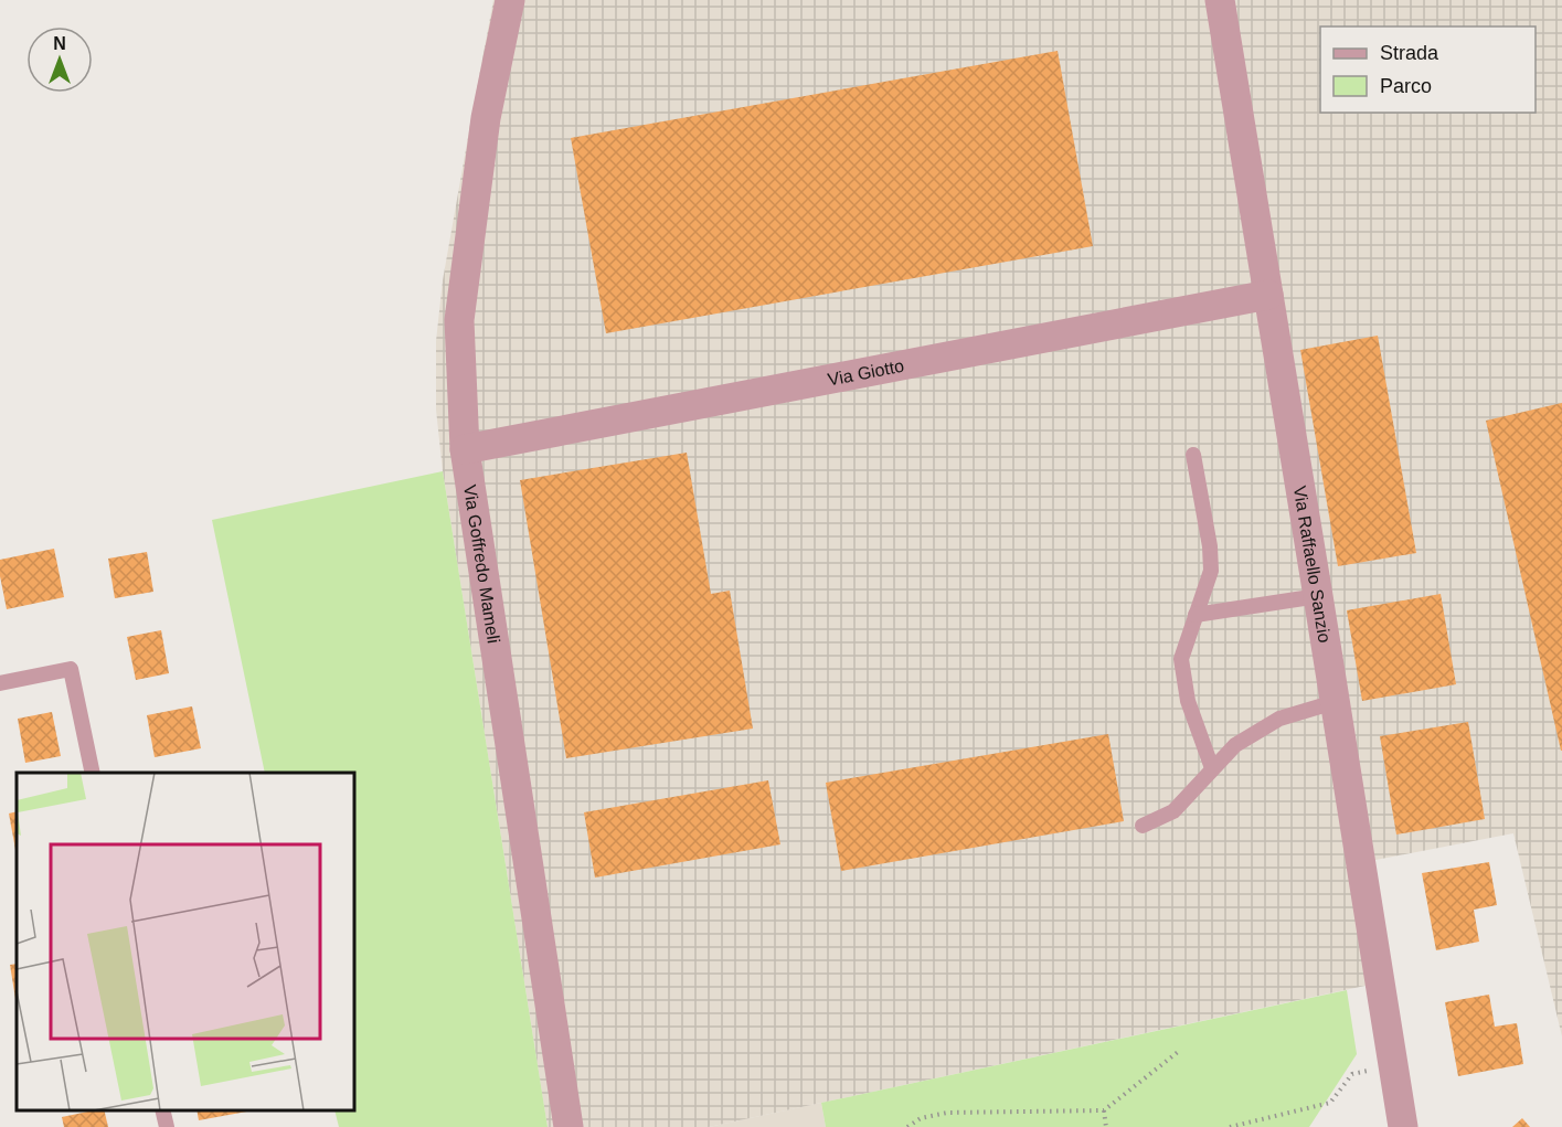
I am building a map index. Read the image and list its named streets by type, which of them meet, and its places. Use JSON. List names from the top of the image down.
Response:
{
  "streets": {
    "street": ["Via Giotto", "Via Raffaello Sanzio", "Via Goffredo Mameli"]
  },
  "crossings": [
    ["Via Giotto", "Via Raffaello Sanzio"],
    ["Via Giotto", "Via Goffredo Mameli"]
  ],
  "legend": ["Strada", "Parco"],
  "north": "top"
}
